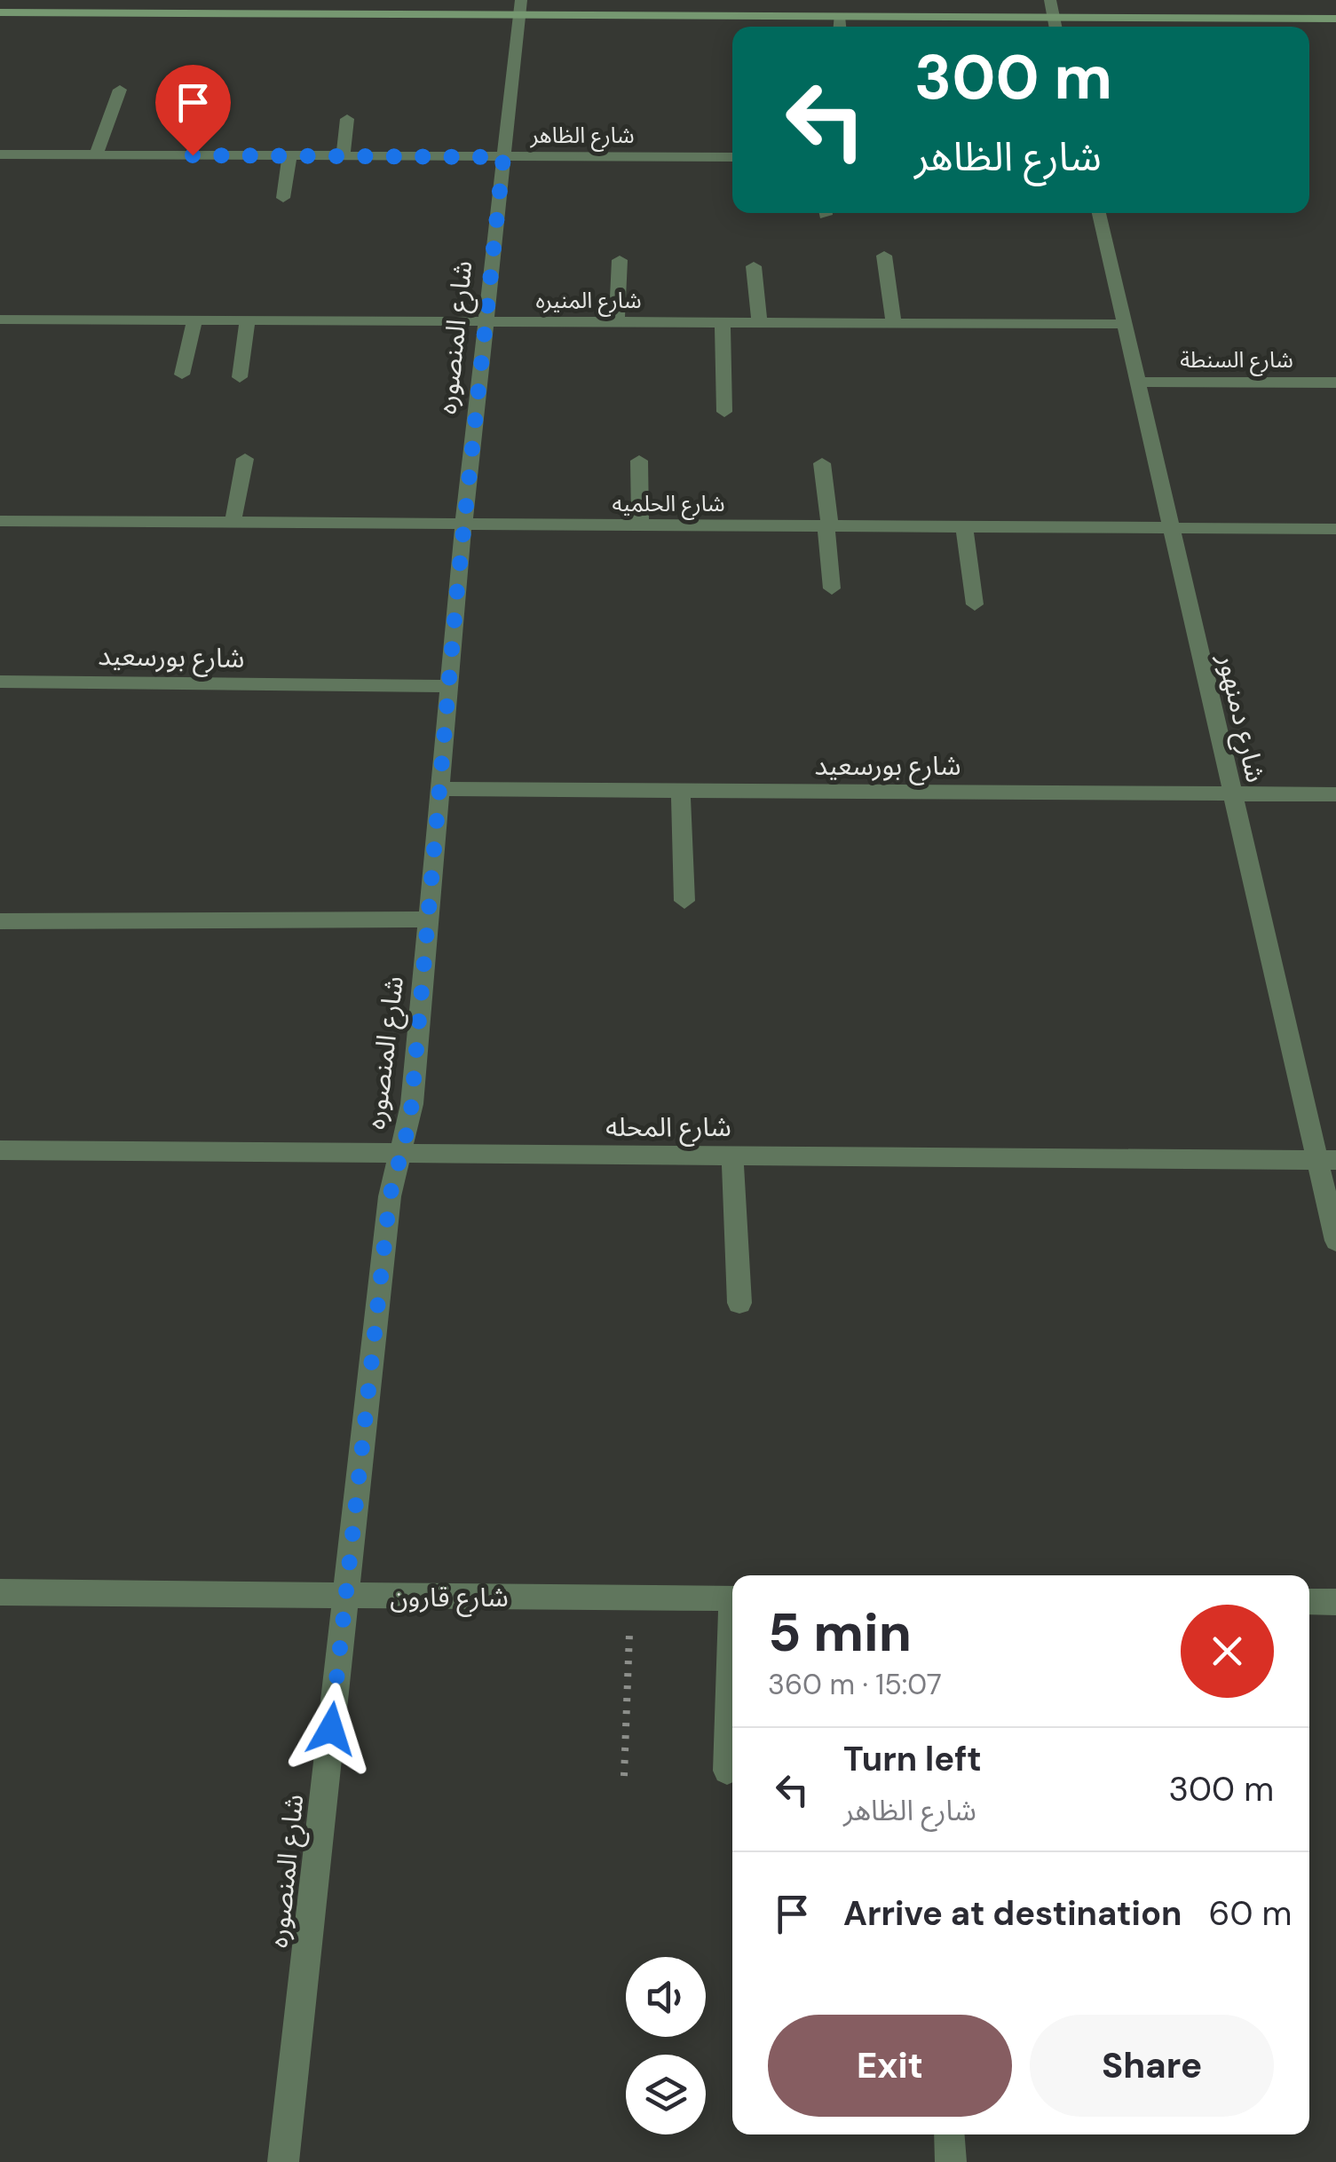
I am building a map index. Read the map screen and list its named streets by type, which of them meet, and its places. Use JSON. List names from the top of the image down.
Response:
{
  "streets": {
    "street": [
      "شارع الظاهر",
      "شارع المنيره",
      "شارع المنصوره",
      "شارع السنطة",
      "شارع الحلميه",
      "شارع بورسعيد",
      "شارع دمنهور",
      "شارع المحله",
      "شارع قارون"
    ]
  },
  "crossings": [
    ["شارع الظاهر", "شارع المنصوره"],
    ["شارع المنيره", "شارع المنصوره"],
    ["شارع المنيره", "شارع دمنهور"],
    ["شارع المنصوره", "شارع الحلميه"],
    ["شارع المنصوره", "شارع بورسعيد"],
    ["شارع المنصوره", "شارع المحله"],
    ["شارع المنصوره", "شارع قارون"],
    ["شارع السنطة", "شارع دمنهور"],
    ["شارع الحلميه", "شارع دمنهور"],
    ["شارع بورسعيد", "شارع دمنهور"],
    ["شارع دمنهور", "شارع المحله"]
  ],
  "page": {
    "turn": ["300 m", "شارع الظاهر"],
    "heading": ["5 min", "360 m · 15:07"],
    "list": [
      {
        "name": "Turn left",
        "note": "شارع الظاهر",
        "value": "300 m"
      },
      {
        "name": "Arrive at destination",
        "value": "60 m"
      }
    ],
    "buttons": ["Exit", "Share"]
  }
}
